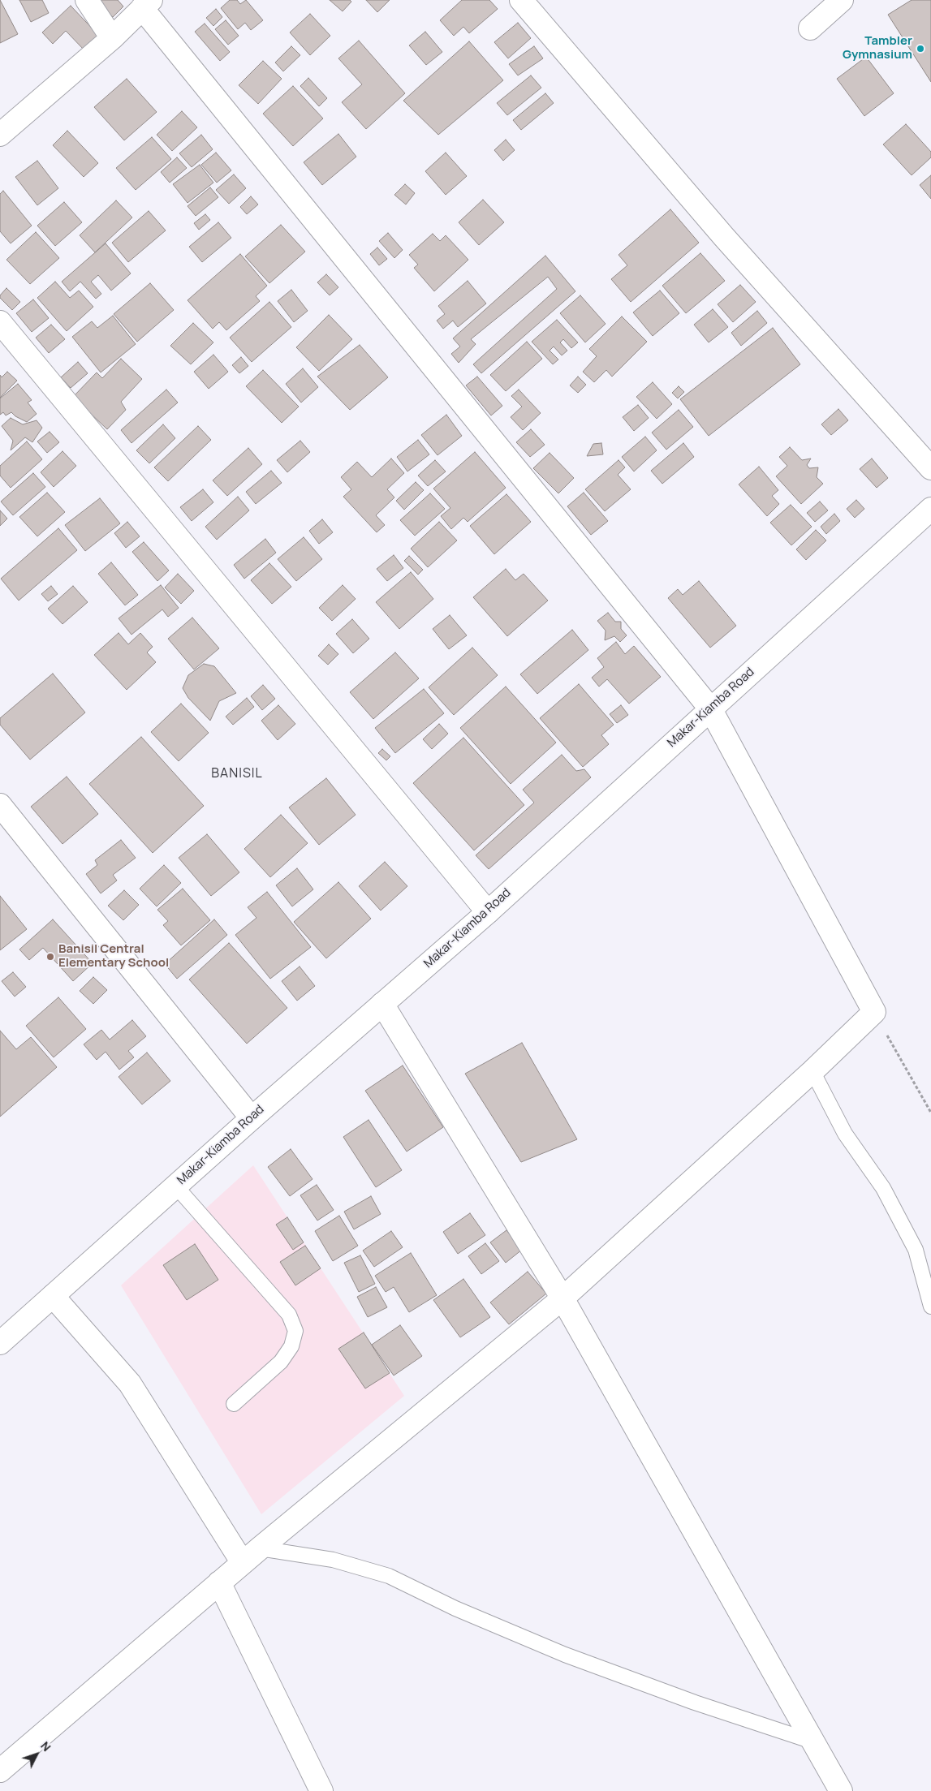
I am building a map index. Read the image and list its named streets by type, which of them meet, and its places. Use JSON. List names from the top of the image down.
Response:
{
  "streets": {
    "street": ["Makar-Kiamba Road"]
  },
  "districts": ["BANISIL"],
  "places": ["Tambler Gymnasium", "Banisil Central Elementary School"],
  "north": "top right"
}
